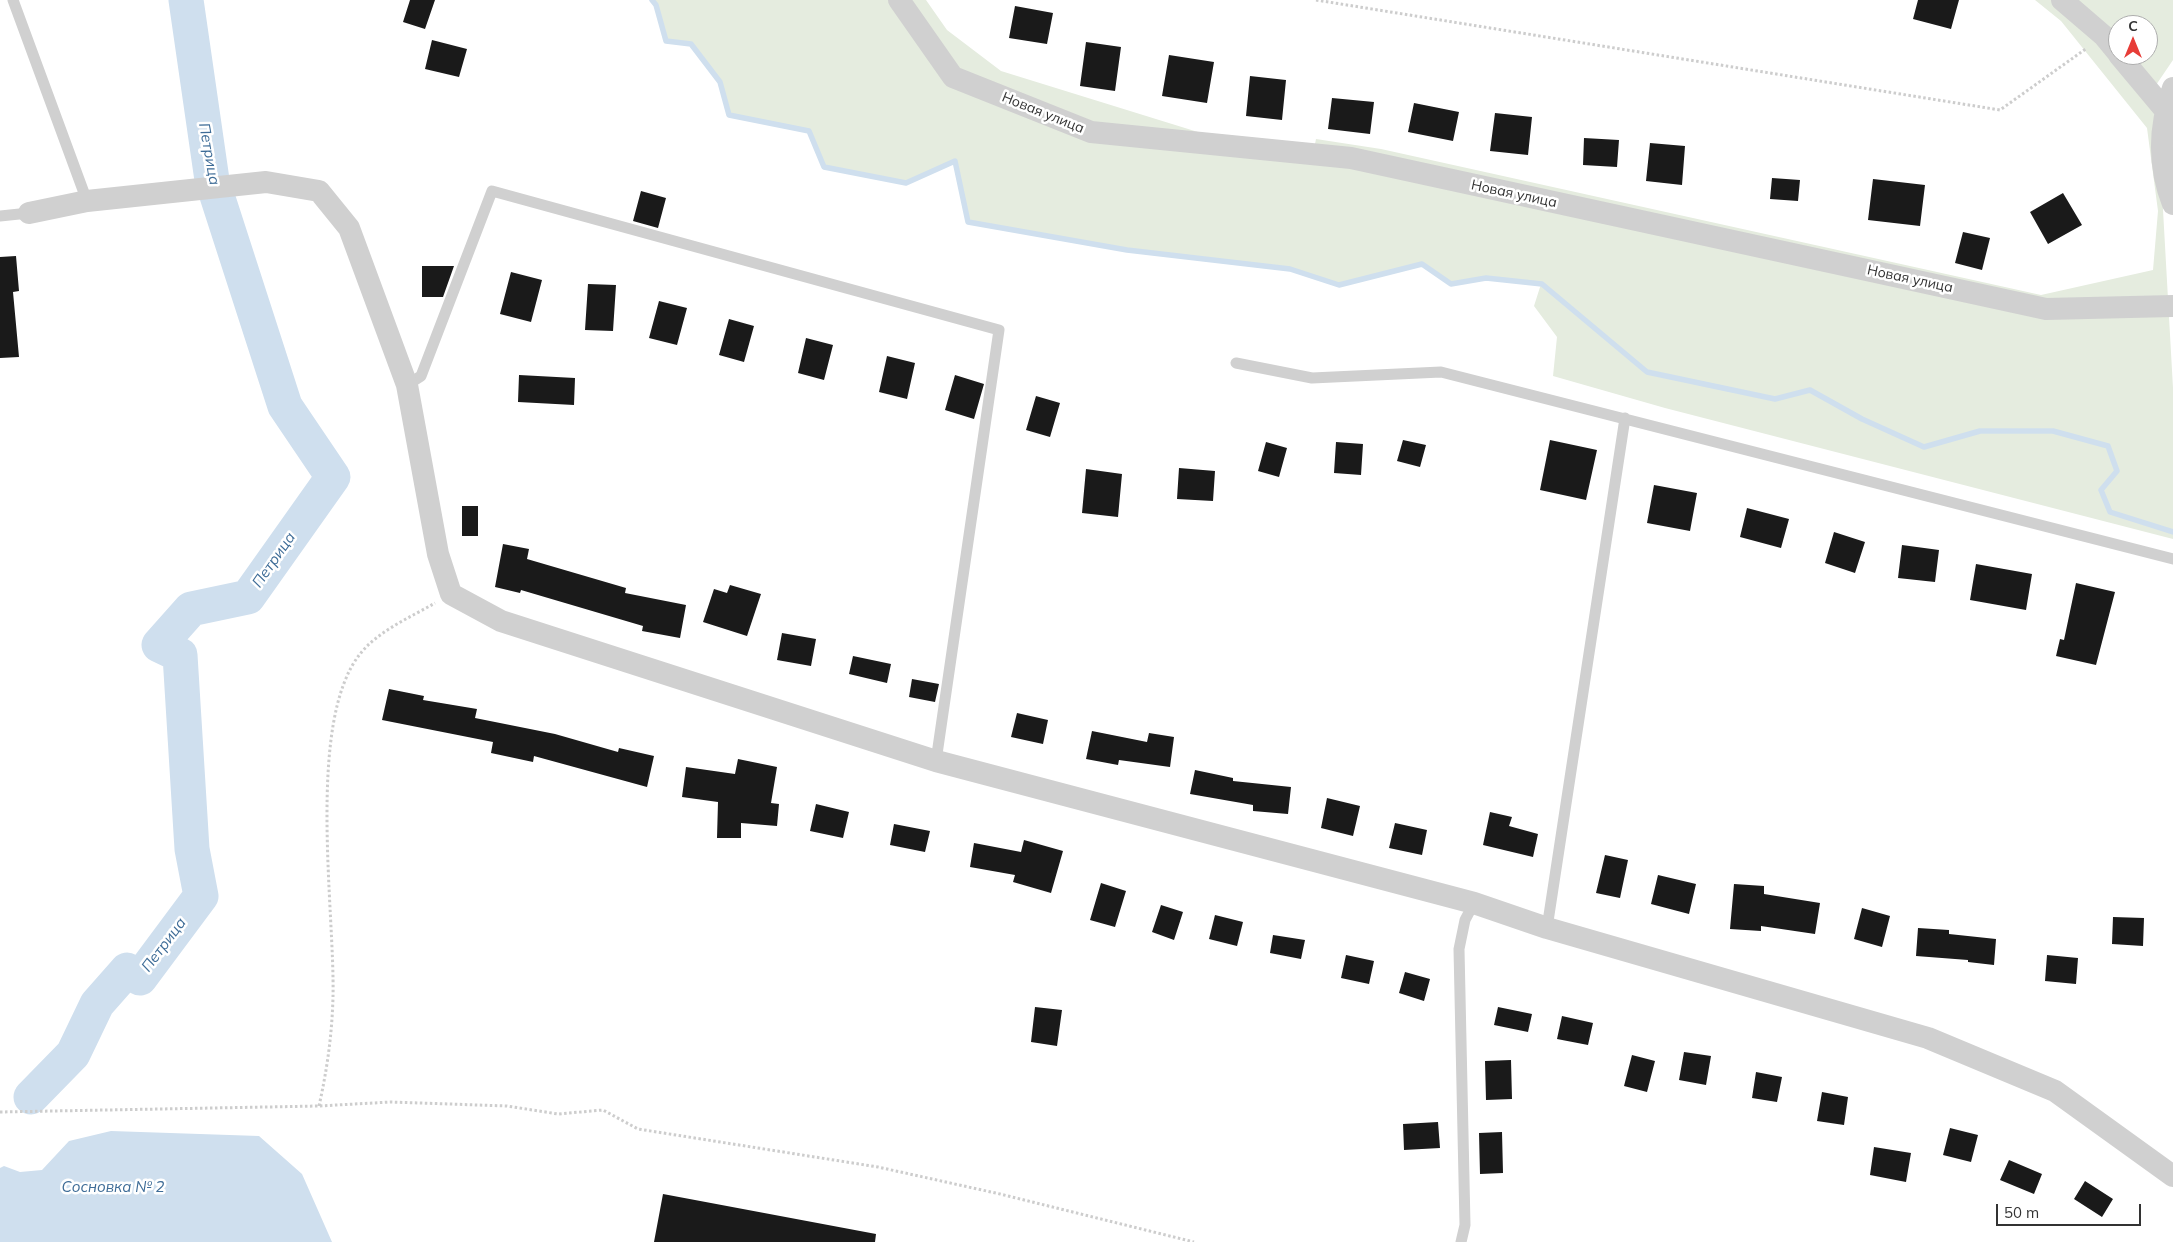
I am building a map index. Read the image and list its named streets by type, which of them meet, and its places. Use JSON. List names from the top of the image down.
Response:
{
  "streets": {
    "street": ["Новая улица"]
  },
  "water": ["Петрица", "Сосновка № 2"],
  "scale_bar": "50 m",
  "north": "top"
}
